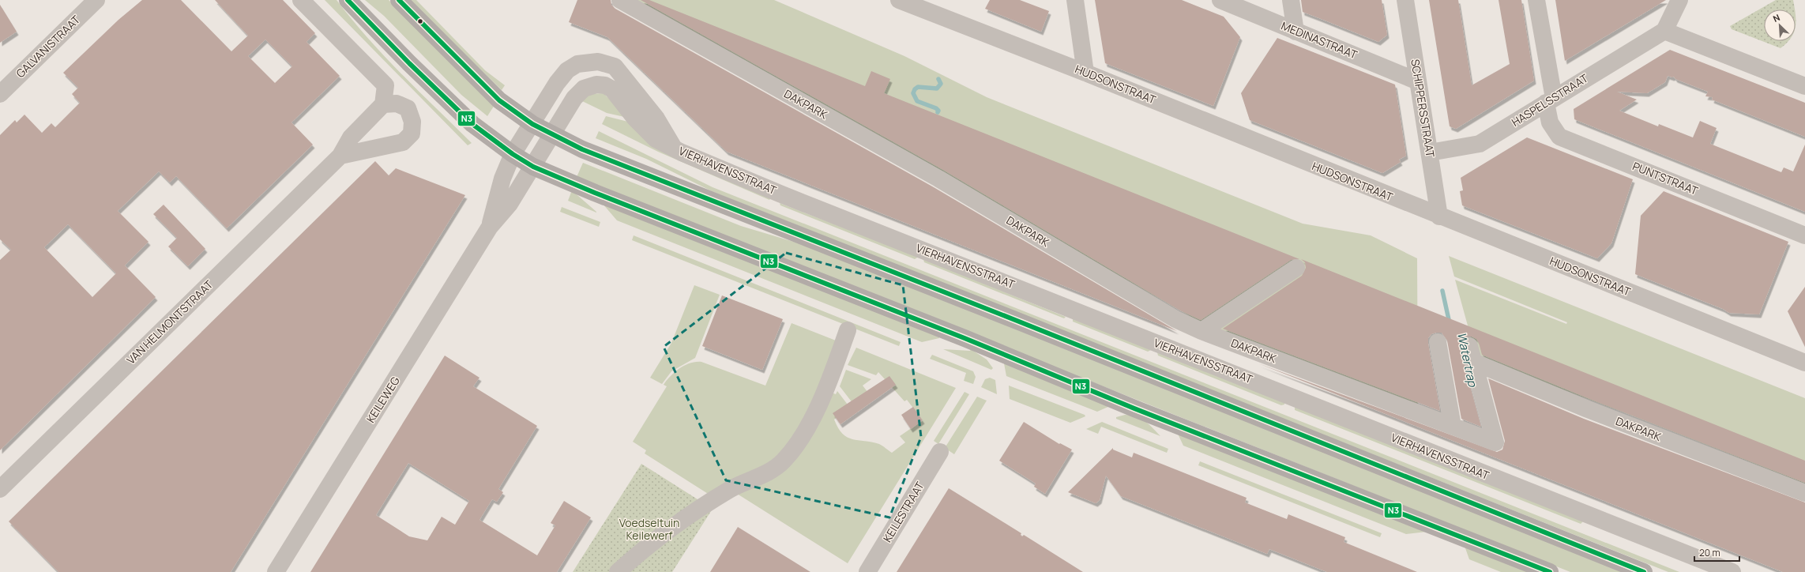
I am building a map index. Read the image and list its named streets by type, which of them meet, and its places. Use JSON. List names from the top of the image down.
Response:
{
  "streets": {
    "street": [
      "MEDINASTRAAT",
      "GALVANISTRAAT",
      "HUDSONSTRAAT",
      "HASPELSSTRAAT",
      "DAKPARK",
      "SCHIPPERSSTRAAT",
      "VIERHAVENSSTRAAT",
      "PUNTSTRAAT",
      "VAN HELMONTSTRAAT",
      "KEILEWEG",
      "KEILESTRAAT"
    ]
  },
  "crossings": [
    ["MEDINASTRAAT", "SCHIPPERSSTRAAT"],
    ["HUDSONSTRAAT", "SCHIPPERSSTRAAT"],
    ["HASPELSSTRAAT", "SCHIPPERSSTRAAT"],
    ["HASPELSSTRAAT", "PUNTSTRAAT"],
    ["VIERHAVENSSTRAAT", "KEILEWEG"]
  ],
  "water": ["Watertrap"],
  "parks": ["Voedseltuin Keilewerf"],
  "lines": ["transit line N3"],
  "scale_bar": "20 m",
  "north": "top left"
}
